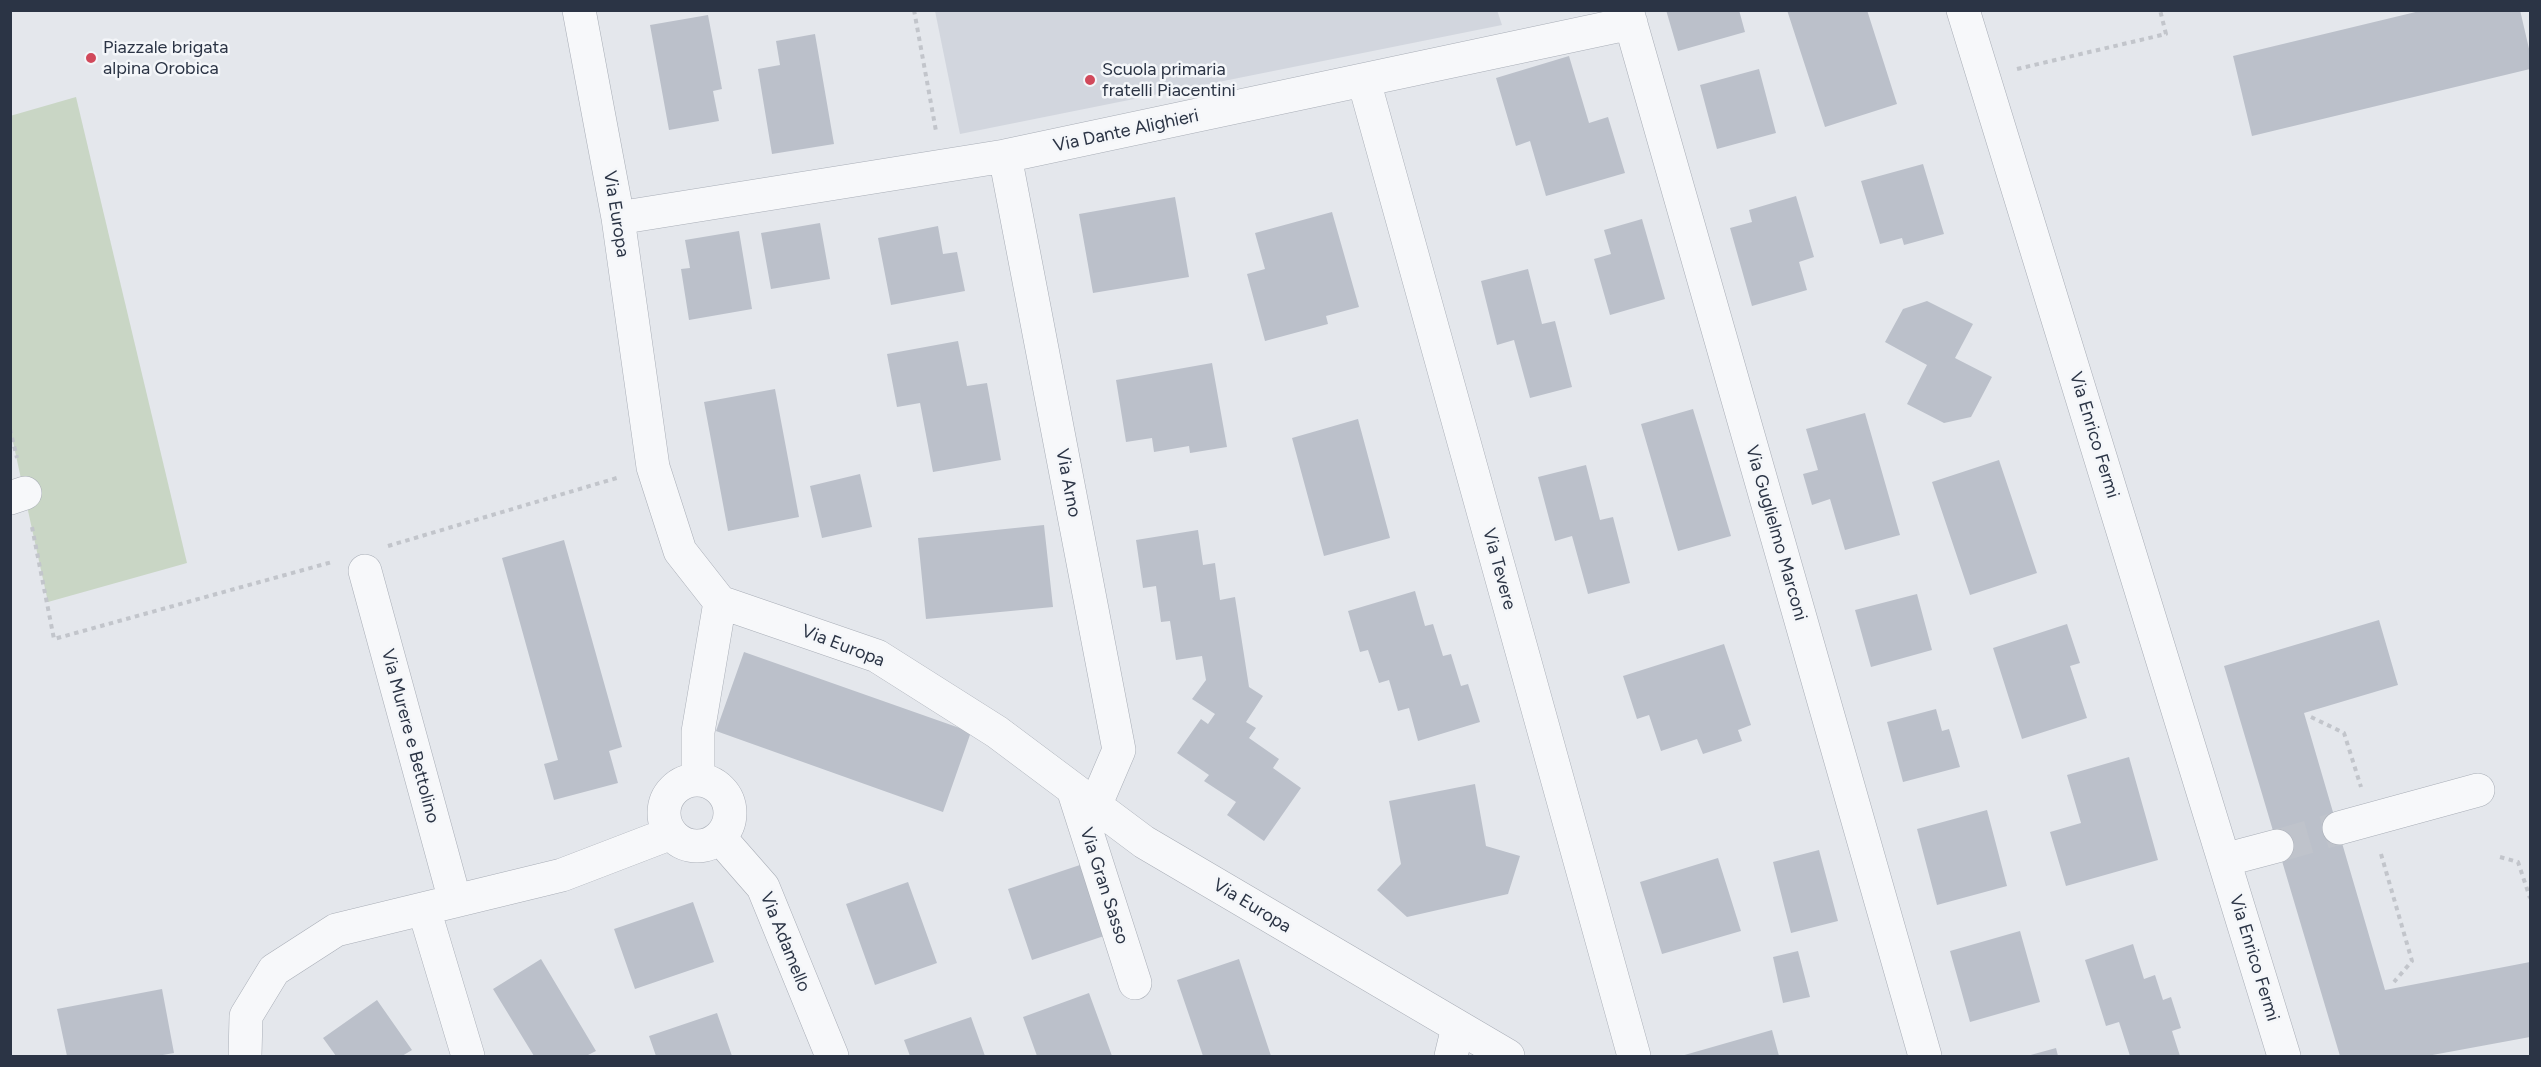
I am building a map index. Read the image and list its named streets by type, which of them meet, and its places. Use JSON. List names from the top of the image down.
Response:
{
  "streets": {
    "street": [
      "Via Dante Alighieri",
      "Via Europa",
      "Via Enrico Fermi",
      "Via Arno",
      "Via Guglielmo Marconi",
      "Via Tevere",
      "Via Murere e Bettolino",
      "Via Gran Sasso",
      "Via Adamello"
    ]
  },
  "crossings": [
    ["Via Dante Alighieri", "Via Europa"],
    ["Via Dante Alighieri", "Via Arno"],
    ["Via Dante Alighieri", "Via Guglielmo Marconi"],
    ["Via Dante Alighieri", "Via Tevere"],
    ["Via Europa", "Via Arno"],
    ["Via Europa", "Via Gran Sasso"],
    ["Via Arno", "Via Gran Sasso"]
  ],
  "places": ["Piazzale brigata alpina Orobica", "Scuola primaria fratelli Piacentini"]
}
